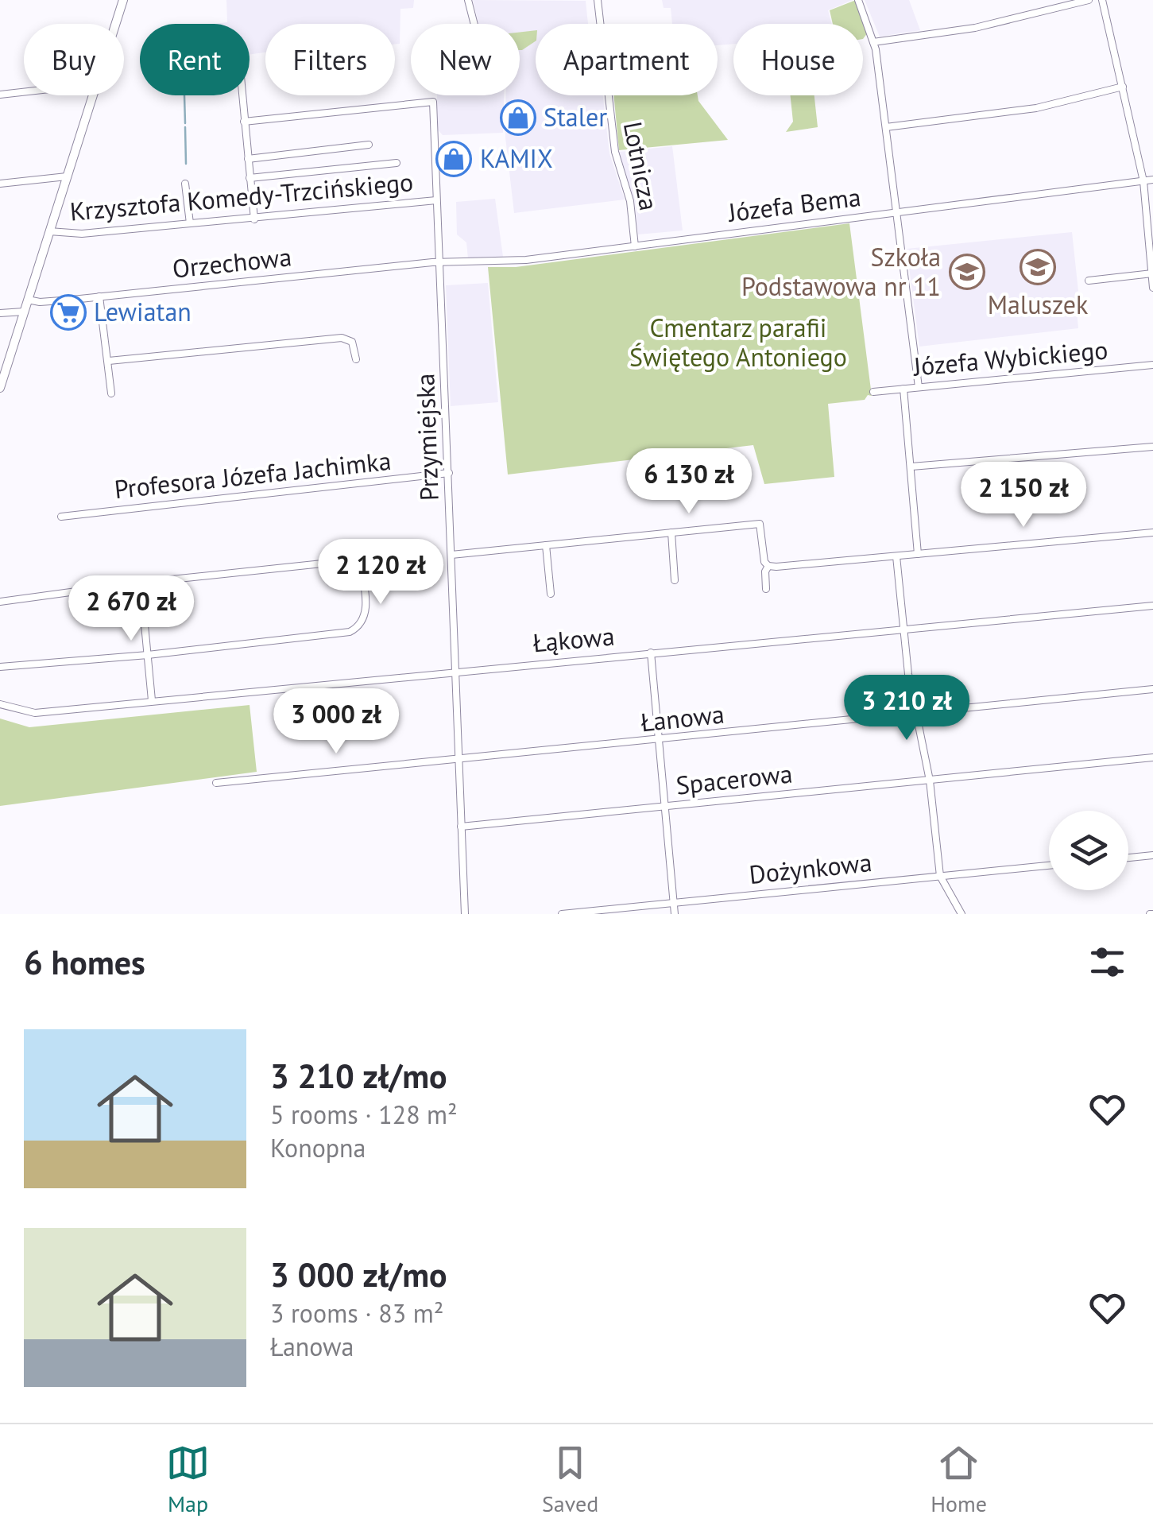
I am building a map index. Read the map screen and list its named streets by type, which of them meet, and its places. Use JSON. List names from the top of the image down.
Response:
{
  "streets": {
    "street": [
      "Lotnicza",
      "Krzysztofa Komedy-Trzcińskiego",
      "Józefa Bema",
      "Orzechowa",
      "Józefa Wybickiego",
      "Przymiejska",
      "Profesora Józefa Jachimka",
      "Łąkowa",
      "Łanowa",
      "Spacerowa",
      "Dożynkowa"
    ]
  },
  "crossings": [
    ["Lotnicza", "Józefa Bema"],
    ["Krzysztofa Komedy-Trzcińskiego", "Przymiejska"],
    ["Józefa Bema", "Orzechowa"],
    ["Józefa Bema", "Przymiejska"],
    ["Orzechowa", "Przymiejska"],
    ["Przymiejska", "Profesora Józefa Jachimka"],
    ["Przymiejska", "Łąkowa"],
    ["Przymiejska", "Łanowa"],
    ["Przymiejska", "Spacerowa"]
  ],
  "parks": ["Cmentarz parafii Świętego Antoniego"],
  "places": {
    "shop": ["Staler", "KAMIX"],
    "school or university": ["Maluszek", "Szkoła Podstawowa nr 11"],
    "supermarket": ["Lewiatan"]
  },
  "page": {
    "chip": [
      "Buy",
      "Rent",
      "Filters",
      "New",
      "Apartment",
      "House"
    ],
    "price": [
      "6 130 zł",
      "2 150 zł",
      "2 120 zł",
      "2 670 zł",
      "3 210 zł",
      "3 000 zł"
    ],
    "heading": "6 homes",
    "list": [
      {
        "name": "3 210 zł/mo",
        "note": "5 rooms · 128 m² · Konopna"
      },
      {
        "name": "3 000 zł/mo",
        "note": "3 rooms · 83 m² · Łanowa"
      }
    ],
    "tabs": ["Map", "Saved", "Home"]
  }
}
